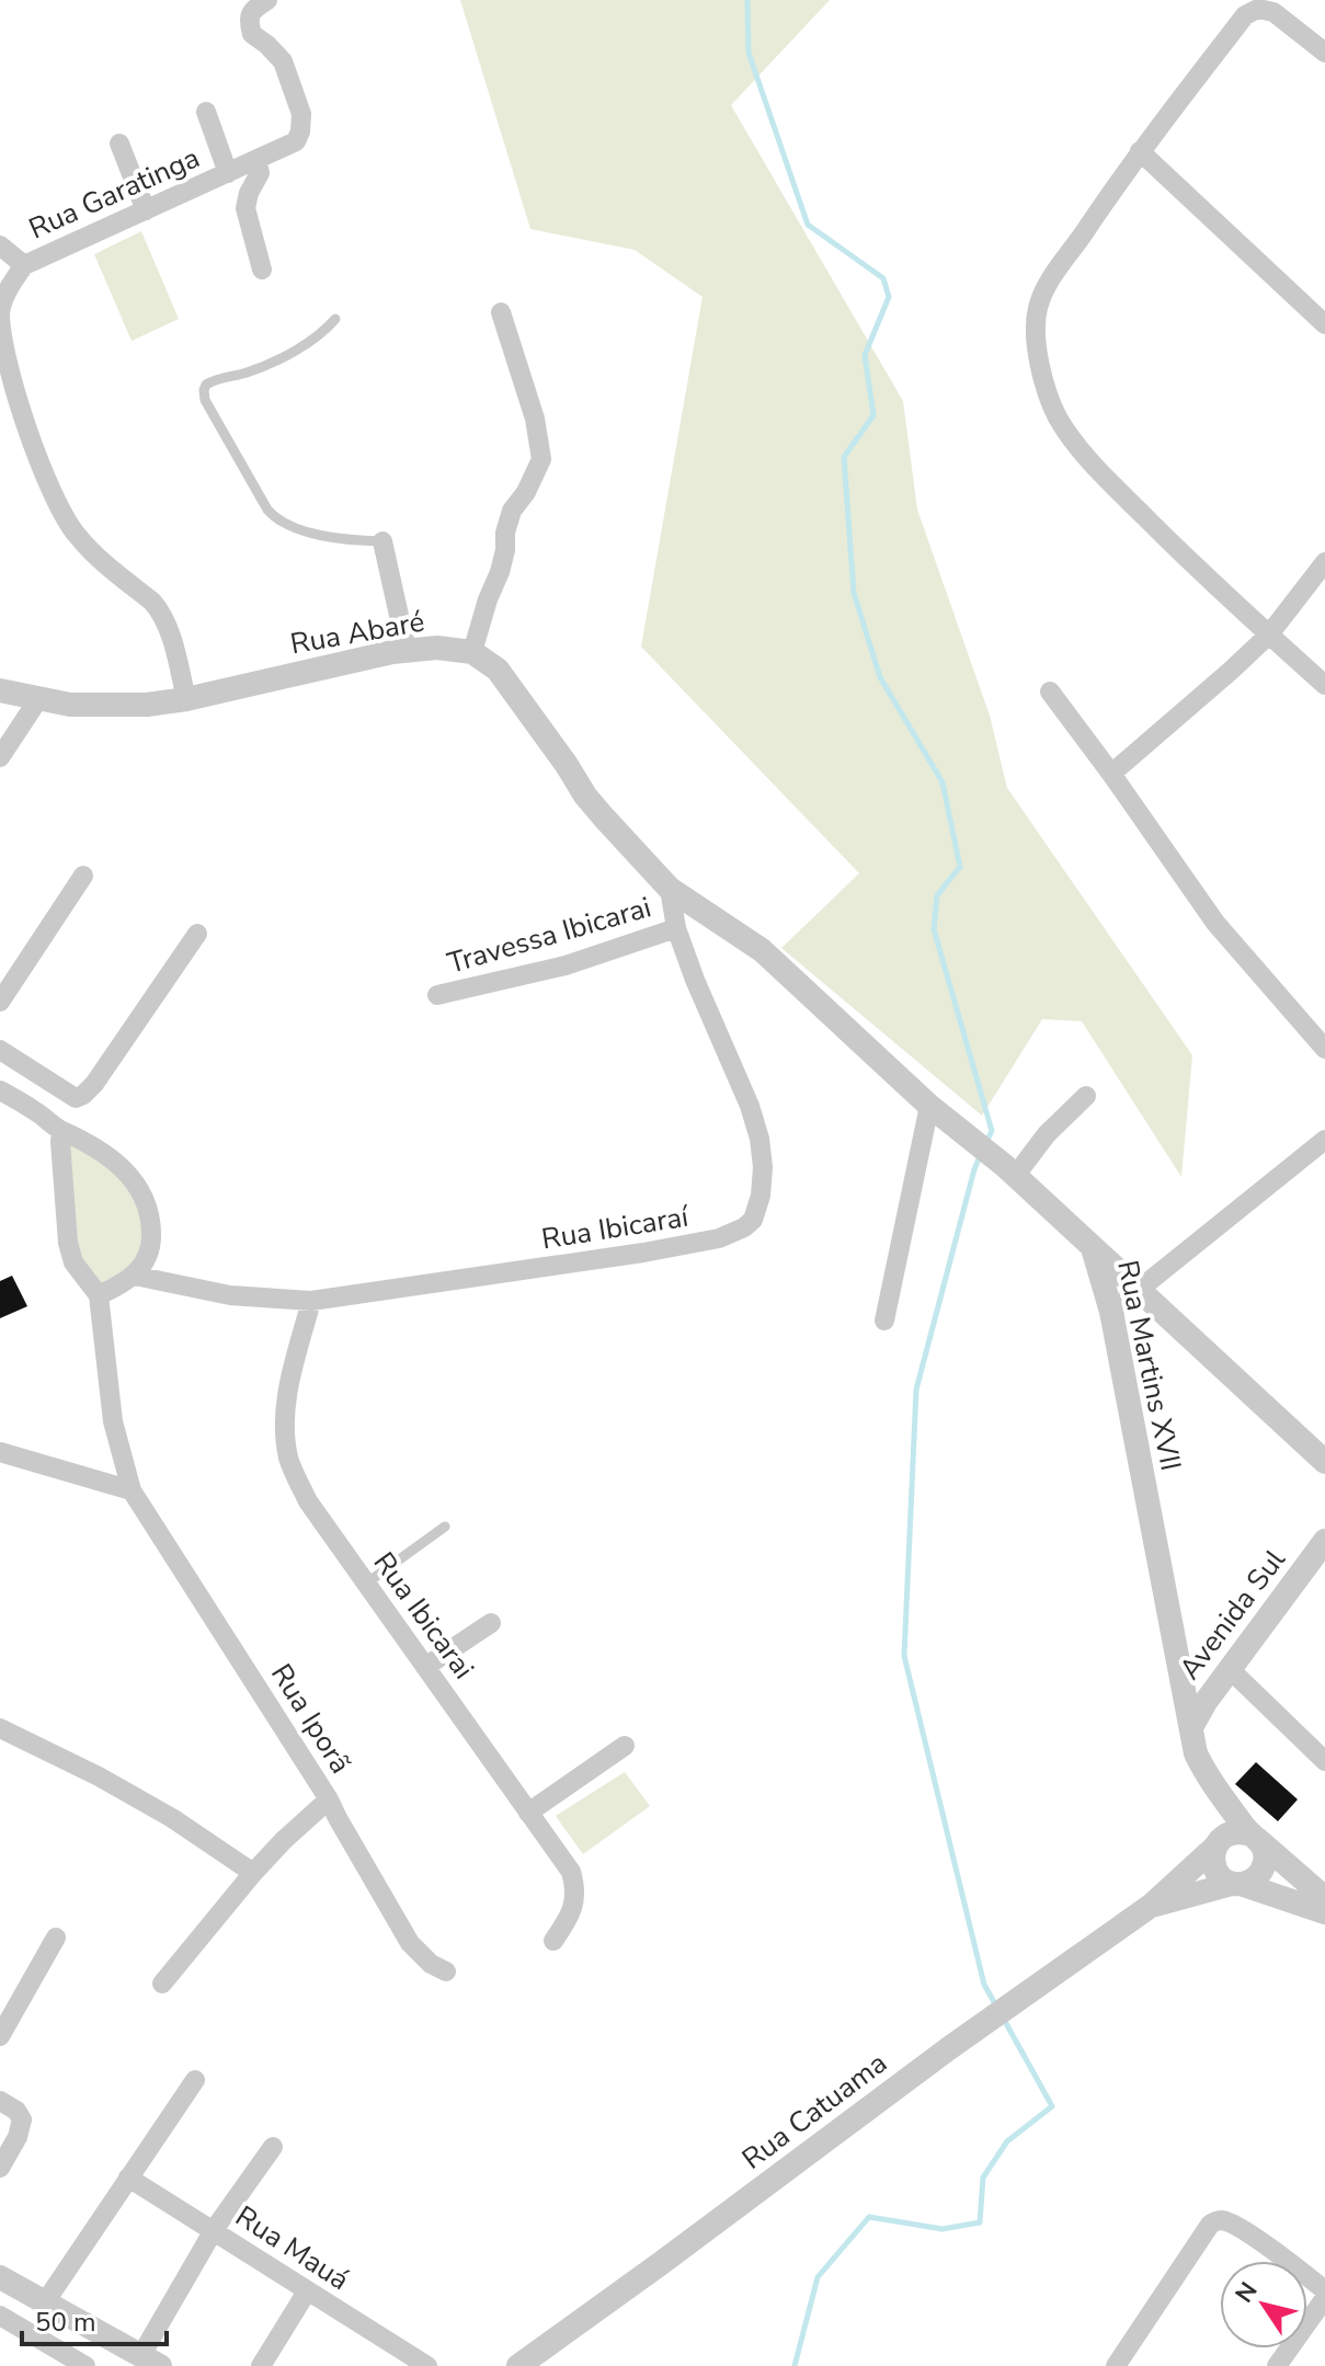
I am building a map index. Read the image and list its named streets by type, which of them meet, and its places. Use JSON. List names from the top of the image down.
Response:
{
  "streets": {
    "street": [
      "Rua Garatinga",
      "Rua Abaré",
      "Travessa Ibicarai",
      "Rua Ibicaraí",
      "Rua Martins XVII",
      "Avenida Sul",
      "Rua Ibicarai",
      "Rua Iporã",
      "Rua Catuama",
      "Rua Mauá"
    ]
  },
  "crossings": [
    ["Rua Garatinga", "Rua Abaré"],
    ["Travessa Ibicarai", "Rua Ibicaraí"],
    ["Rua Ibicaraí", "Rua Martins XVII"],
    ["Rua Ibicaraí", "Rua Ibicarai"],
    ["Rua Martins XVII", "Avenida Sul"],
    ["Rua Martins XVII", "Rua Catuama"]
  ],
  "scale_bar": "50 m",
  "north": "top left"
}
